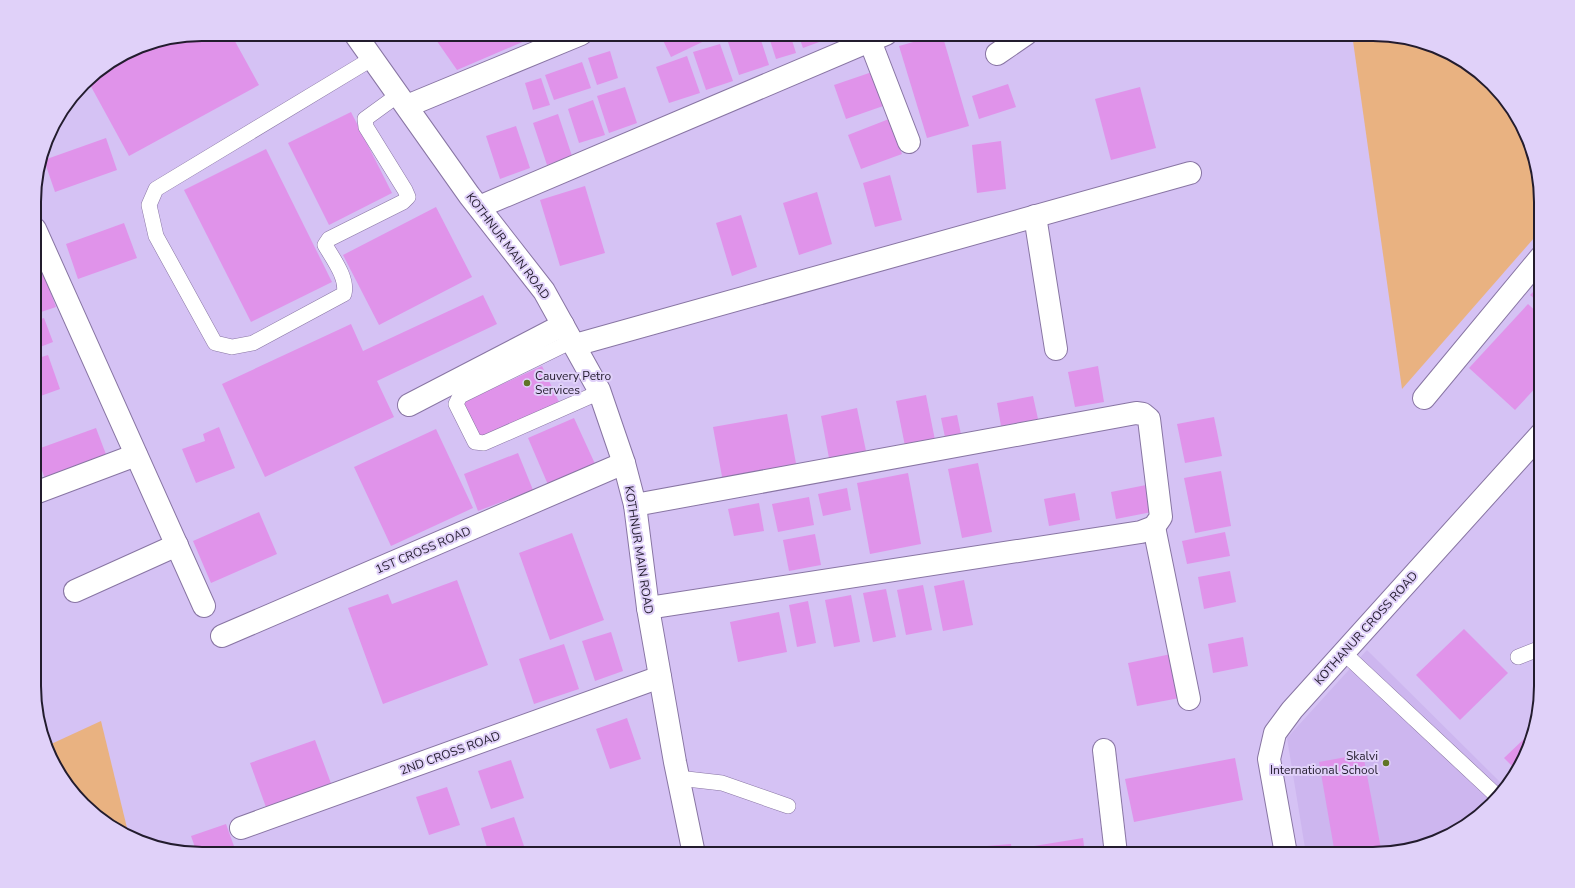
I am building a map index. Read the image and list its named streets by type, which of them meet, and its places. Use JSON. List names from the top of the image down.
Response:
{
  "streets": {
    "street": [
      "KOTHNUR MAIN ROAD",
      "1ST CROSS ROAD",
      "KOTHANUR CROSS ROAD",
      "2ND CROSS ROAD"
    ]
  },
  "crossings": [
    ["KOTHNUR MAIN ROAD", "1ST CROSS ROAD"],
    ["KOTHNUR MAIN ROAD", "2ND CROSS ROAD"]
  ],
  "places": ["Cauvery Petro Services", "Skalvi International School"]
}
